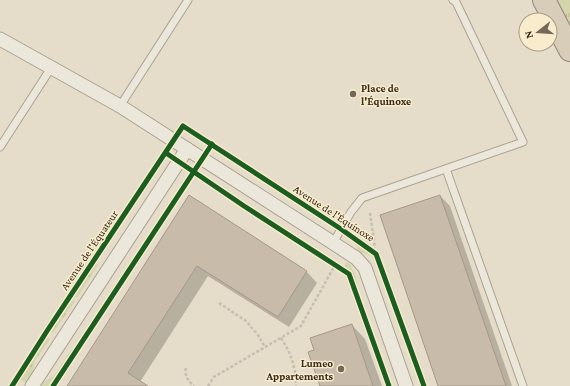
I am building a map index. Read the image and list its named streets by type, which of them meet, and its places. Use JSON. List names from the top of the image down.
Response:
{
  "streets": {
    "cycle path": ["Avenue de l'Équinoxe"]
  },
  "places": ["Place de l'Équinoxe", "Lumeo Appartements"],
  "north": "left"
}
